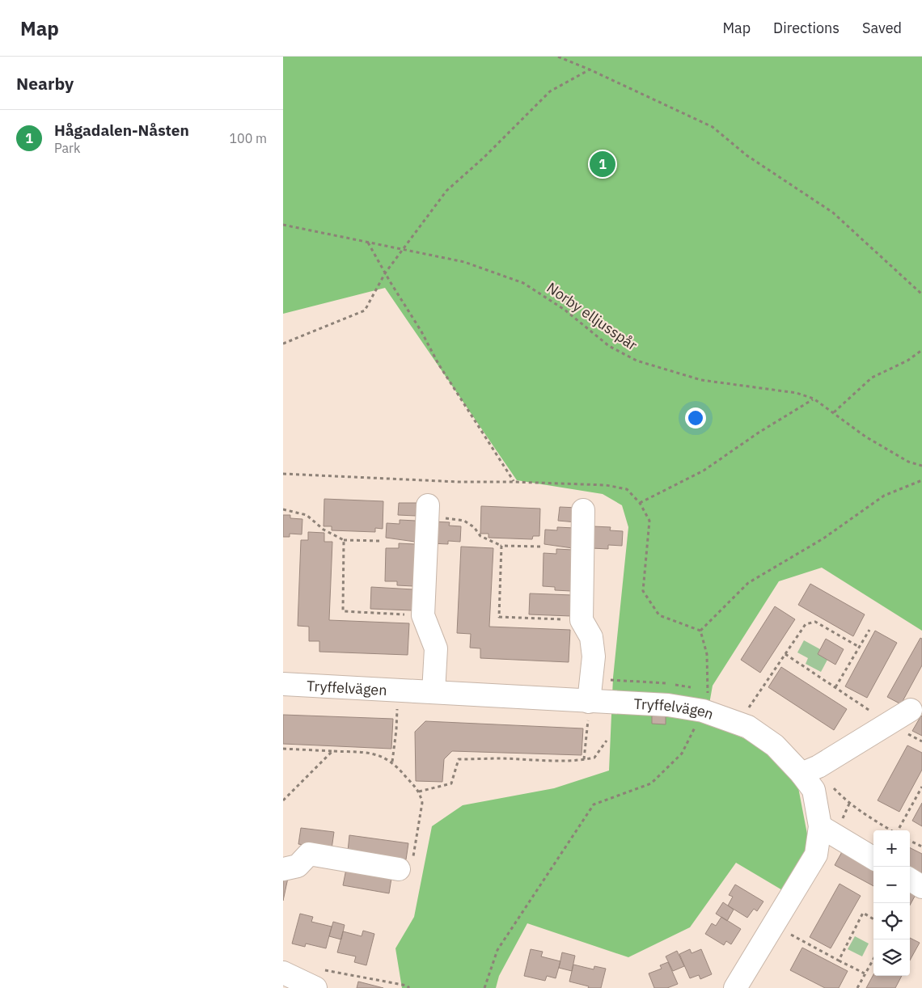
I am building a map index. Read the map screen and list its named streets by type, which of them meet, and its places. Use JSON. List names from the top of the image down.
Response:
{
  "streets": {
    "street": ["Tryffelvägen"],
    "path": ["Norby elljusspår"]
  },
  "page": {
    "header": "Map",
    "nav": ["Map", "Directions", "Saved"],
    "heading": "Nearby",
    "list": [
      {
        "mark": "1",
        "name": "Hågadalen-Nåsten",
        "note": "Park",
        "value": "100 m"
      }
    ],
    "pins": "1",
    "map_buttons": ["+", "−"]
  }
}
